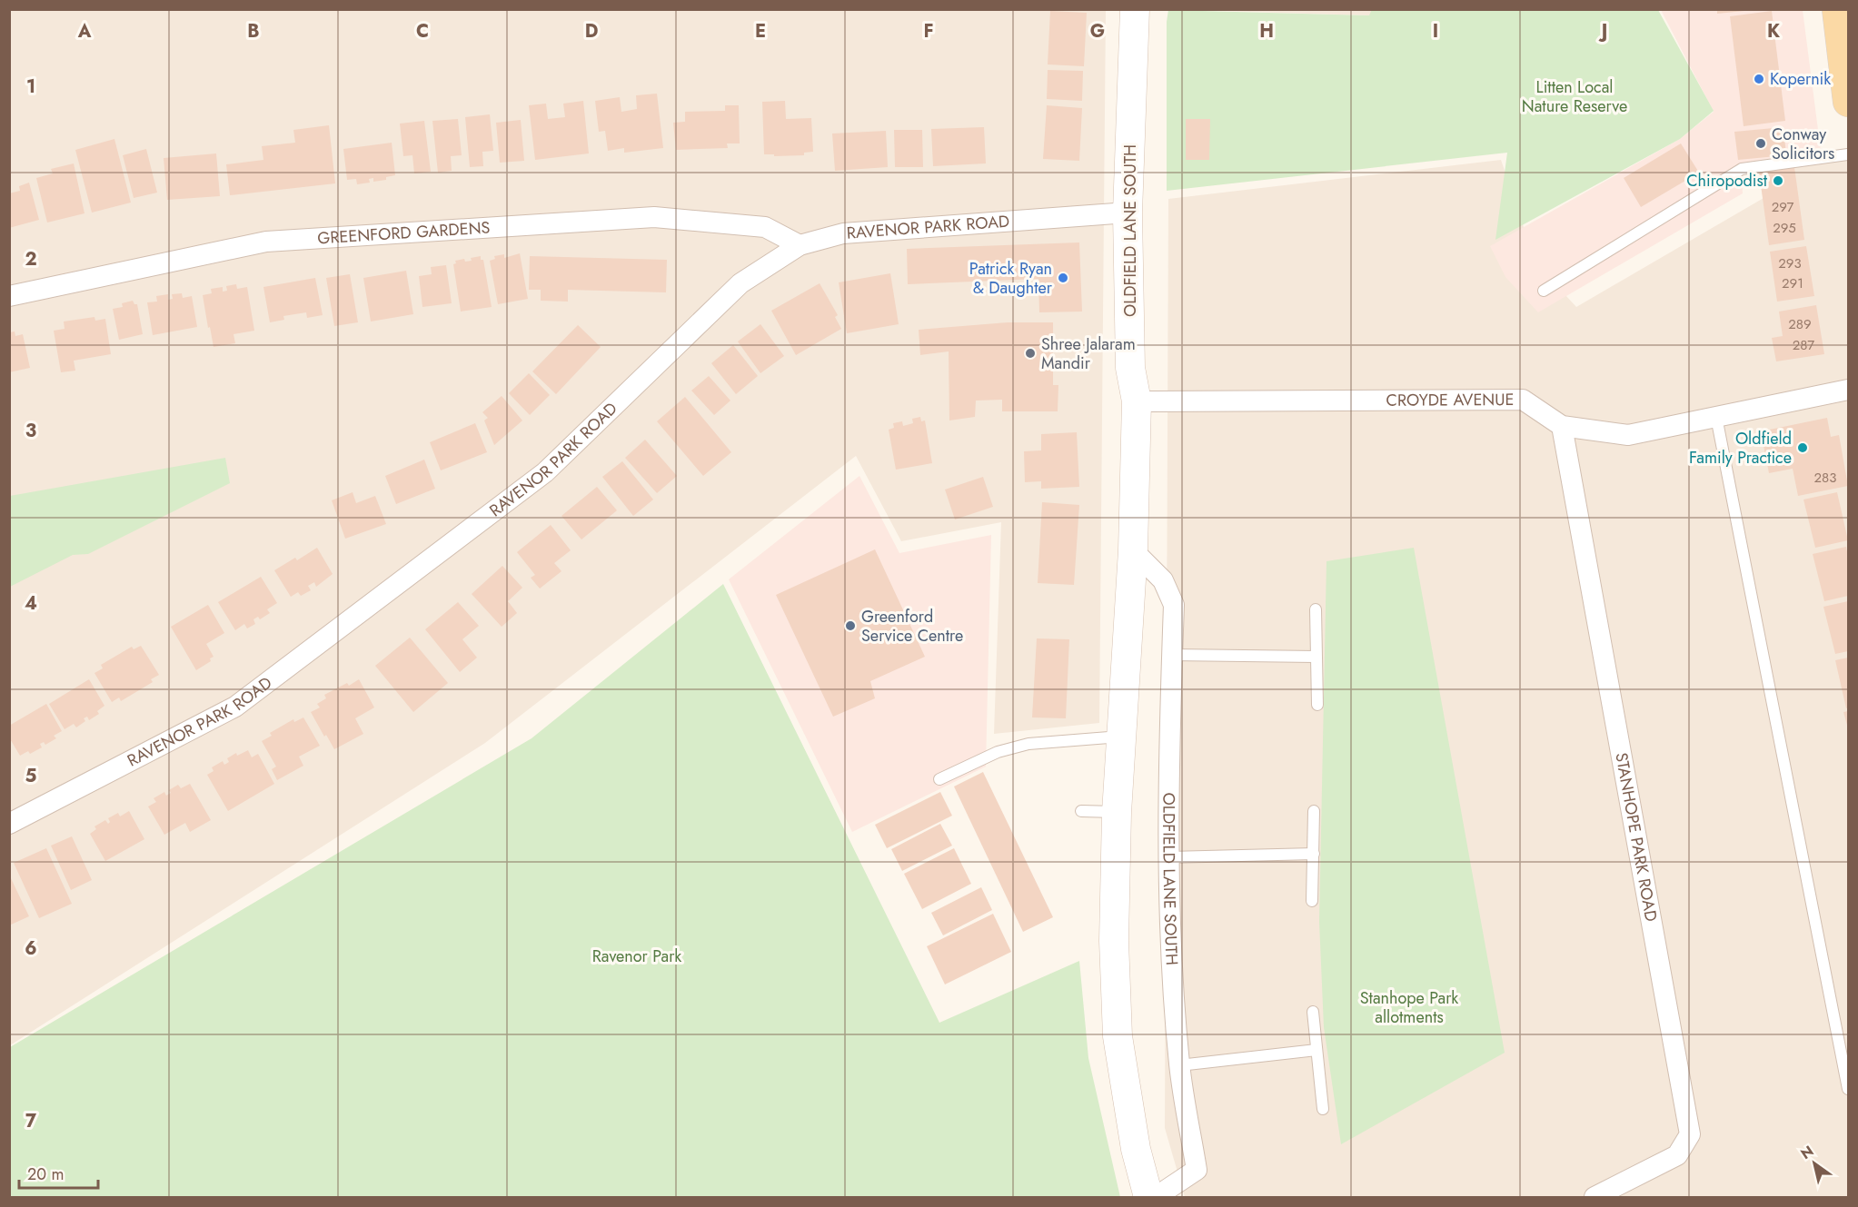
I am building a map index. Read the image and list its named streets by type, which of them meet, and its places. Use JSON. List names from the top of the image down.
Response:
{
  "streets": {
    "street": [
      "RAVENOR PARK ROAD",
      "OLDFIELD LANE SOUTH",
      "GREENFORD GARDENS",
      "CROYDE AVENUE",
      "STANHOPE PARK ROAD"
    ]
  },
  "crossings": [
    ["RAVENOR PARK ROAD", "OLDFIELD LANE SOUTH"],
    ["RAVENOR PARK ROAD", "GREENFORD GARDENS"],
    ["OLDFIELD LANE SOUTH", "CROYDE AVENUE"],
    ["CROYDE AVENUE", "STANHOPE PARK ROAD"]
  ],
  "parks": ["Litten Local Nature Reserve", "Ravenor Park", "Stanhope Park allotments"],
  "places": [
    "Kopernik",
    "Conway Solicitors",
    "Chiropodist",
    "Patrick Ryan & Daughter",
    "Shree Jalaram Mandir",
    "Oldfield Family Practice",
    "Greenford Service Centre"
  ],
  "house_numbers": [
    "297",
    "295",
    "293",
    "291",
    "289",
    "287",
    "283"
  ],
  "scale_bar": "20 m",
  "north": "top left",
  "grid": {
    "columns": [
      "A",
      "B",
      "C",
      "D",
      "E",
      "F",
      "G",
      "H",
      "I",
      "J",
      "K"
    ],
    "rows": [
      "1",
      "2",
      "3",
      "4",
      "5",
      "6",
      "7"
    ]
  }
}
